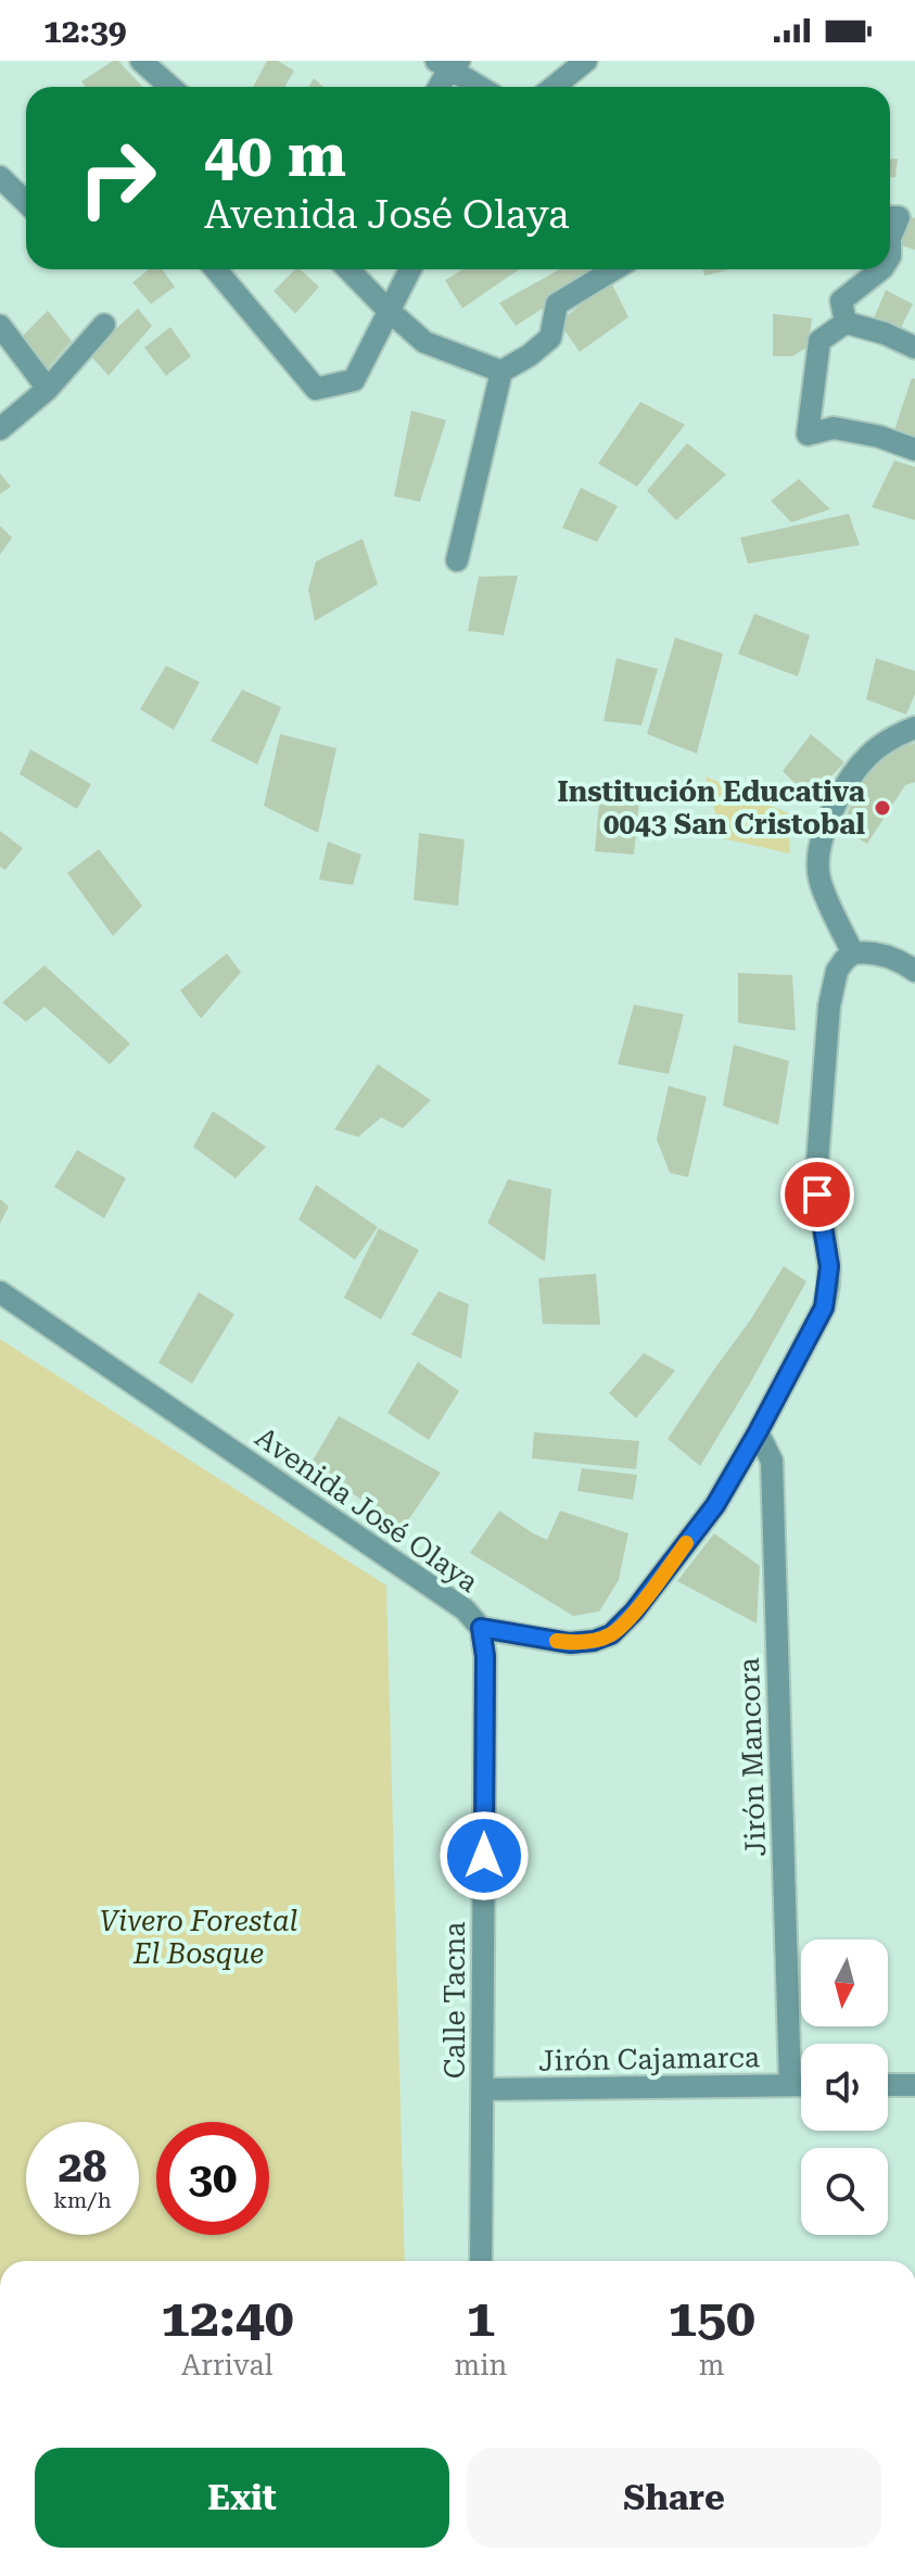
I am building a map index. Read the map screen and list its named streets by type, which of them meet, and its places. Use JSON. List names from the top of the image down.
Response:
{
  "streets": {
    "street": [
      "Avenida José Olaya",
      "Jirón Mancora",
      "Calle Tacna",
      "Jirón Cajamarca"
    ]
  },
  "crossings": [
    ["Avenida José Olaya", "Jirón Mancora"],
    ["Avenida José Olaya", "Calle Tacna"],
    ["Jirón Mancora", "Jirón Cajamarca"],
    ["Calle Tacna", "Jirón Cajamarca"]
  ],
  "parks": ["Vivero Forestal El Bosque"],
  "places": ["Institución Educativa 0043 San Cristobal"],
  "north": "bottom",
  "page": {
    "status": "12:39",
    "turn": ["40 m", "Avenida José Olaya"],
    "speed": "28 km/h",
    "limit": "30",
    "eta": [
      "12:40",
      "Arrival",
      "1",
      "min",
      "150",
      "m"
    ],
    "buttons": ["Exit", "Share"]
  }
}
